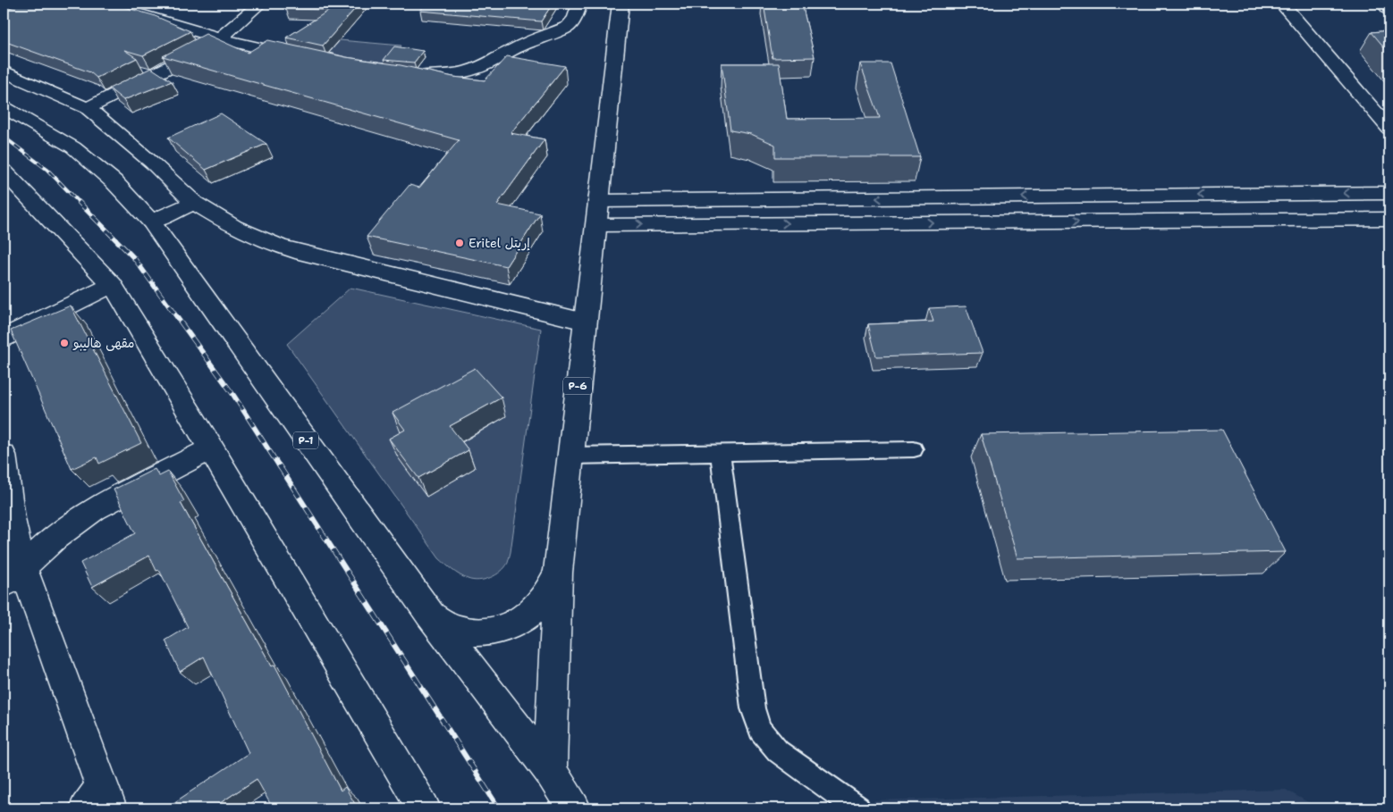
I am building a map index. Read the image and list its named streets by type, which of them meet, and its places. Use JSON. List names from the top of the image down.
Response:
{
  "streets": {
    "main road": ["P-6", "P-1"]
  },
  "crossings": [
    ["P-6", "P-1"]
  ],
  "places": ["Eritel إريتل", "مقهى هاليبو"]
}
